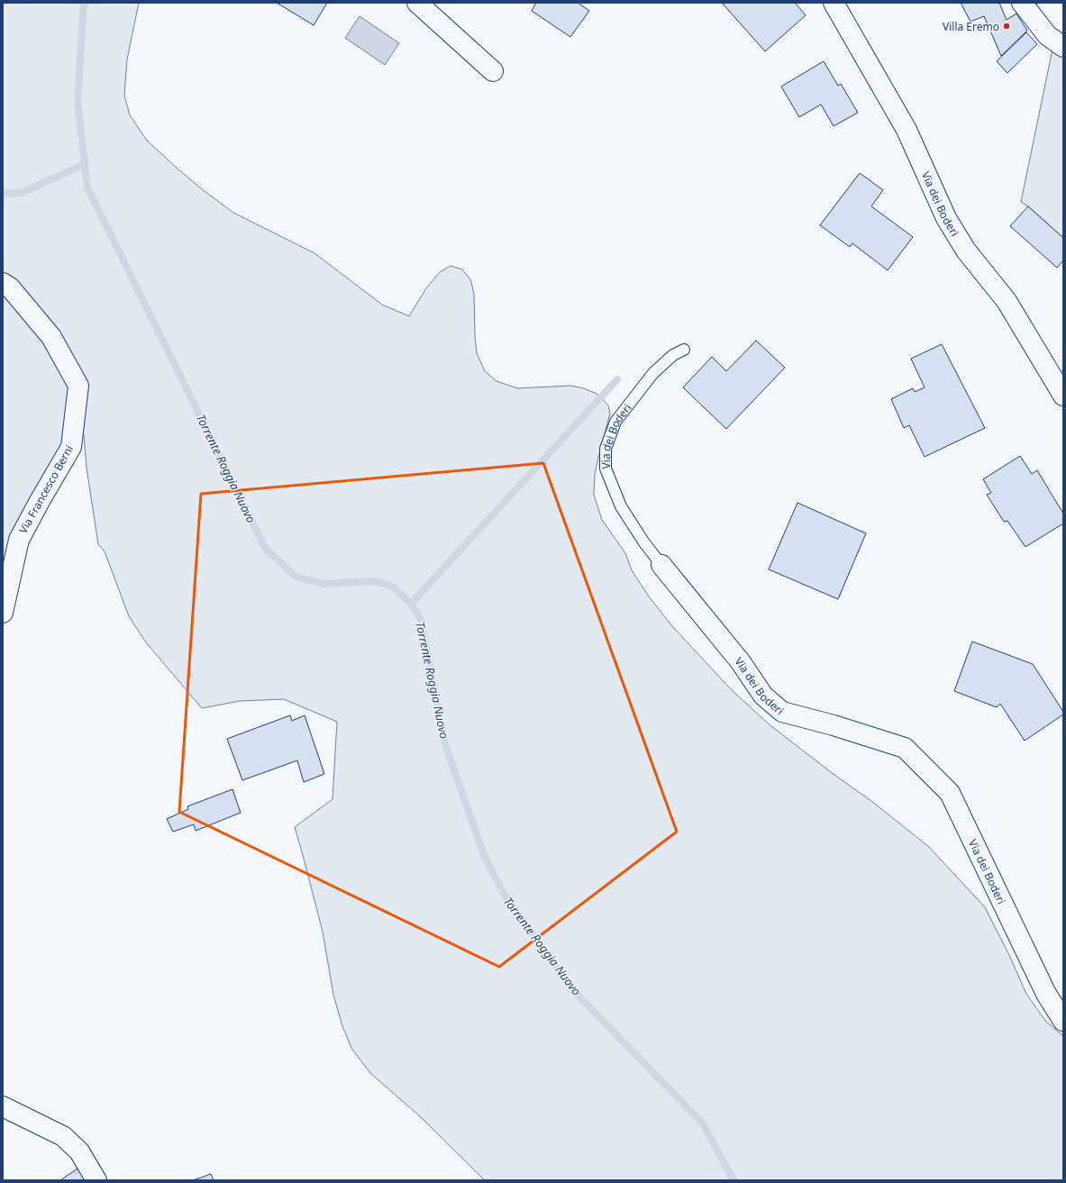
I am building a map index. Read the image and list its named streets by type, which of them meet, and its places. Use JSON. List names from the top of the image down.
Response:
{
  "streets": {
    "street": ["Via dei Boderi", "Via Francesco Berni"]
  },
  "water": ["Torrente Roggia Nuovo"],
  "places": ["Villa Eremo"]
}
